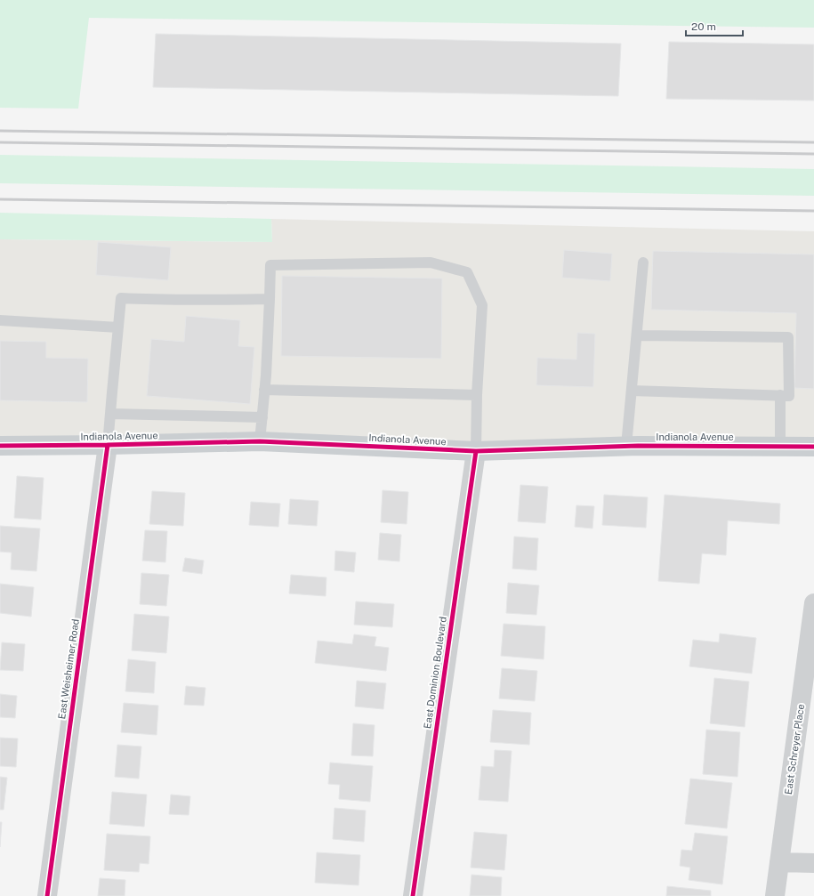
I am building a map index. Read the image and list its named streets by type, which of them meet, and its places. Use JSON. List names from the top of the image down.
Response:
{
  "streets": {
    "main road": ["Indianola Avenue"],
    "street": ["East Weisheimer Road", "East Dominion Boulevard", "East Schreyer Place"]
  },
  "crossings": [
    ["Indianola Avenue", "East Weisheimer Road"],
    ["Indianola Avenue", "East Dominion Boulevard"]
  ],
  "scale_bar": "20 m"
}
